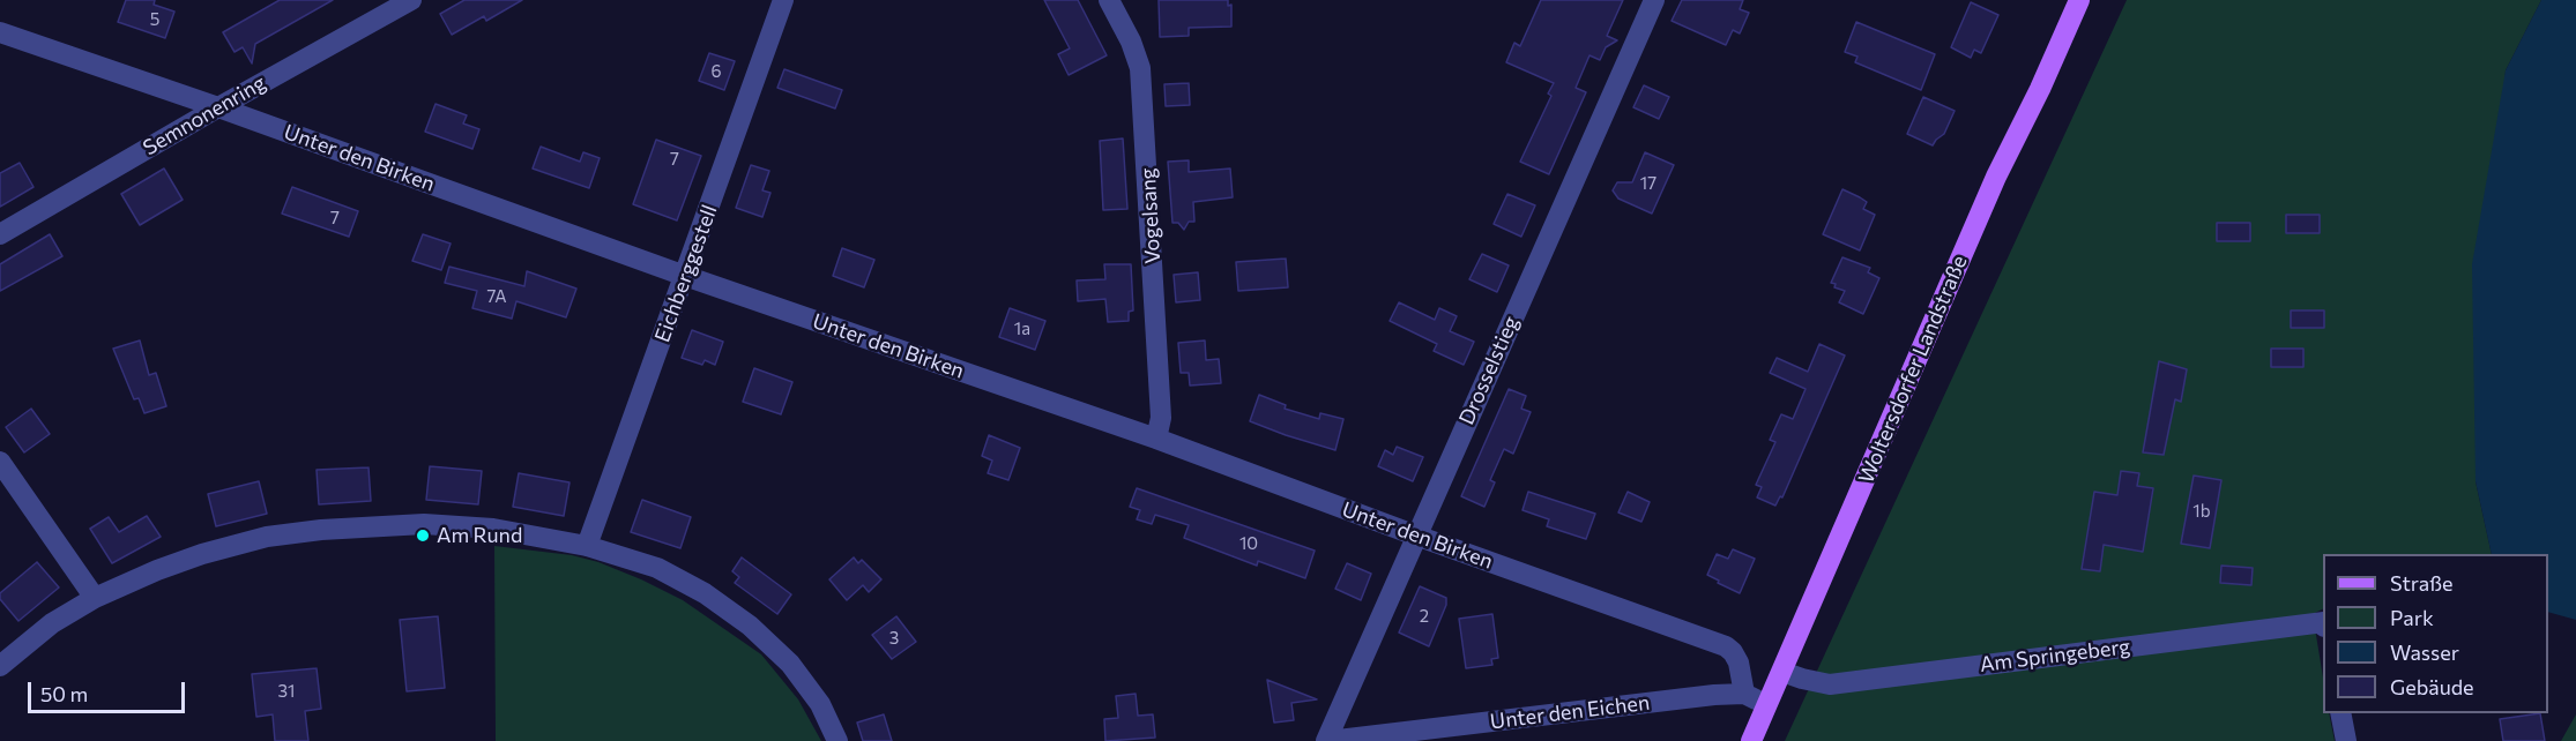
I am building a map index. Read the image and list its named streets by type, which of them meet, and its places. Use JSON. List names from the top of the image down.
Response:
{
  "streets": {
    "main road": ["Woltersdorfer Landstraße"],
    "street": [
      "Semnonenring",
      "Unter den Birken",
      "Vogelsang",
      "Eichberggestell",
      "Drosselstieg",
      "Am Springeberg",
      "Unter den Eichen"
    ]
  },
  "crossings": [
    ["Semnonenring", "Unter den Birken"],
    ["Unter den Birken", "Vogelsang"],
    ["Unter den Birken", "Eichberggestell"],
    ["Unter den Birken", "Drosselstieg"],
    ["Unter den Birken", "Unter den Eichen"],
    ["Woltersdorfer Landstraße", "Am Springeberg"],
    ["Woltersdorfer Landstraße", "Unter den Eichen"],
    ["Drosselstieg", "Unter den Eichen"]
  ],
  "places": ["Am Rund"],
  "house_numbers": [
    "5",
    "6",
    "7",
    "17",
    "7",
    "7A",
    "1a",
    "1b",
    "10",
    "2",
    "3",
    "31"
  ],
  "legend": [
    "Straße",
    "Park",
    "Wasser",
    "Gebäude"
  ],
  "scale_bar": "50 m"
}
